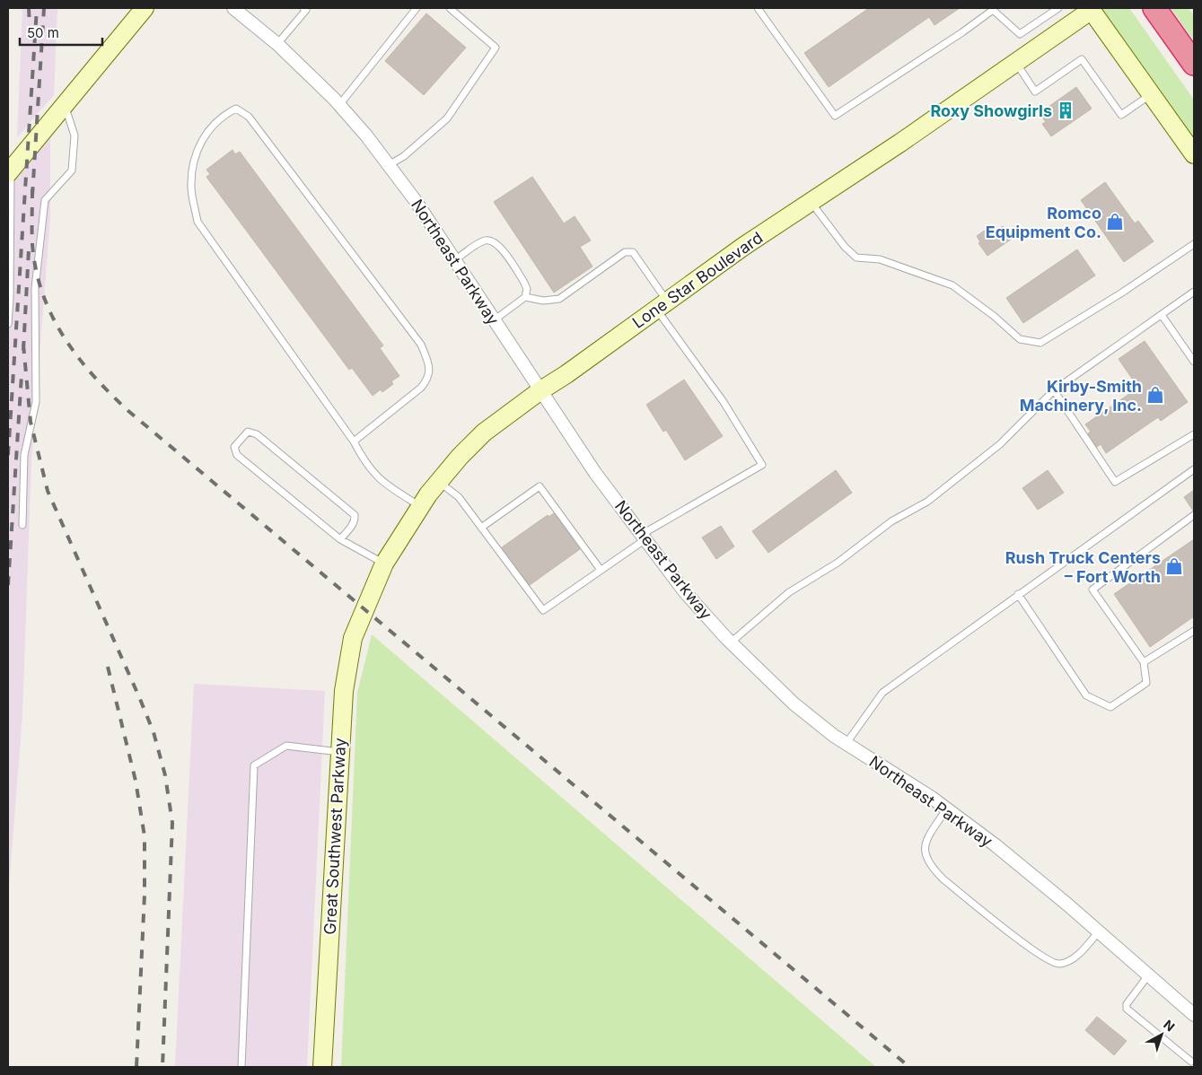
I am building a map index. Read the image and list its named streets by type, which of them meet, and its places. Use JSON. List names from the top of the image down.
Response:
{
  "streets": {
    "street": ["Northeast Parkway", "Lone Star Boulevard", "Great Southwest Parkway"]
  },
  "crossings": [
    ["Northeast Parkway", "Lone Star Boulevard"],
    ["Lone Star Boulevard", "Great Southwest Parkway"]
  ],
  "places": {
    "building": ["Roxy Showgirls"],
    "shop": ["Romco Equipment Co.", "Kirby-Smith Machinery, Inc.", "Rush Truck Centers – Fort Worth"]
  },
  "scale_bar": "50 m",
  "north": "top right"
}
